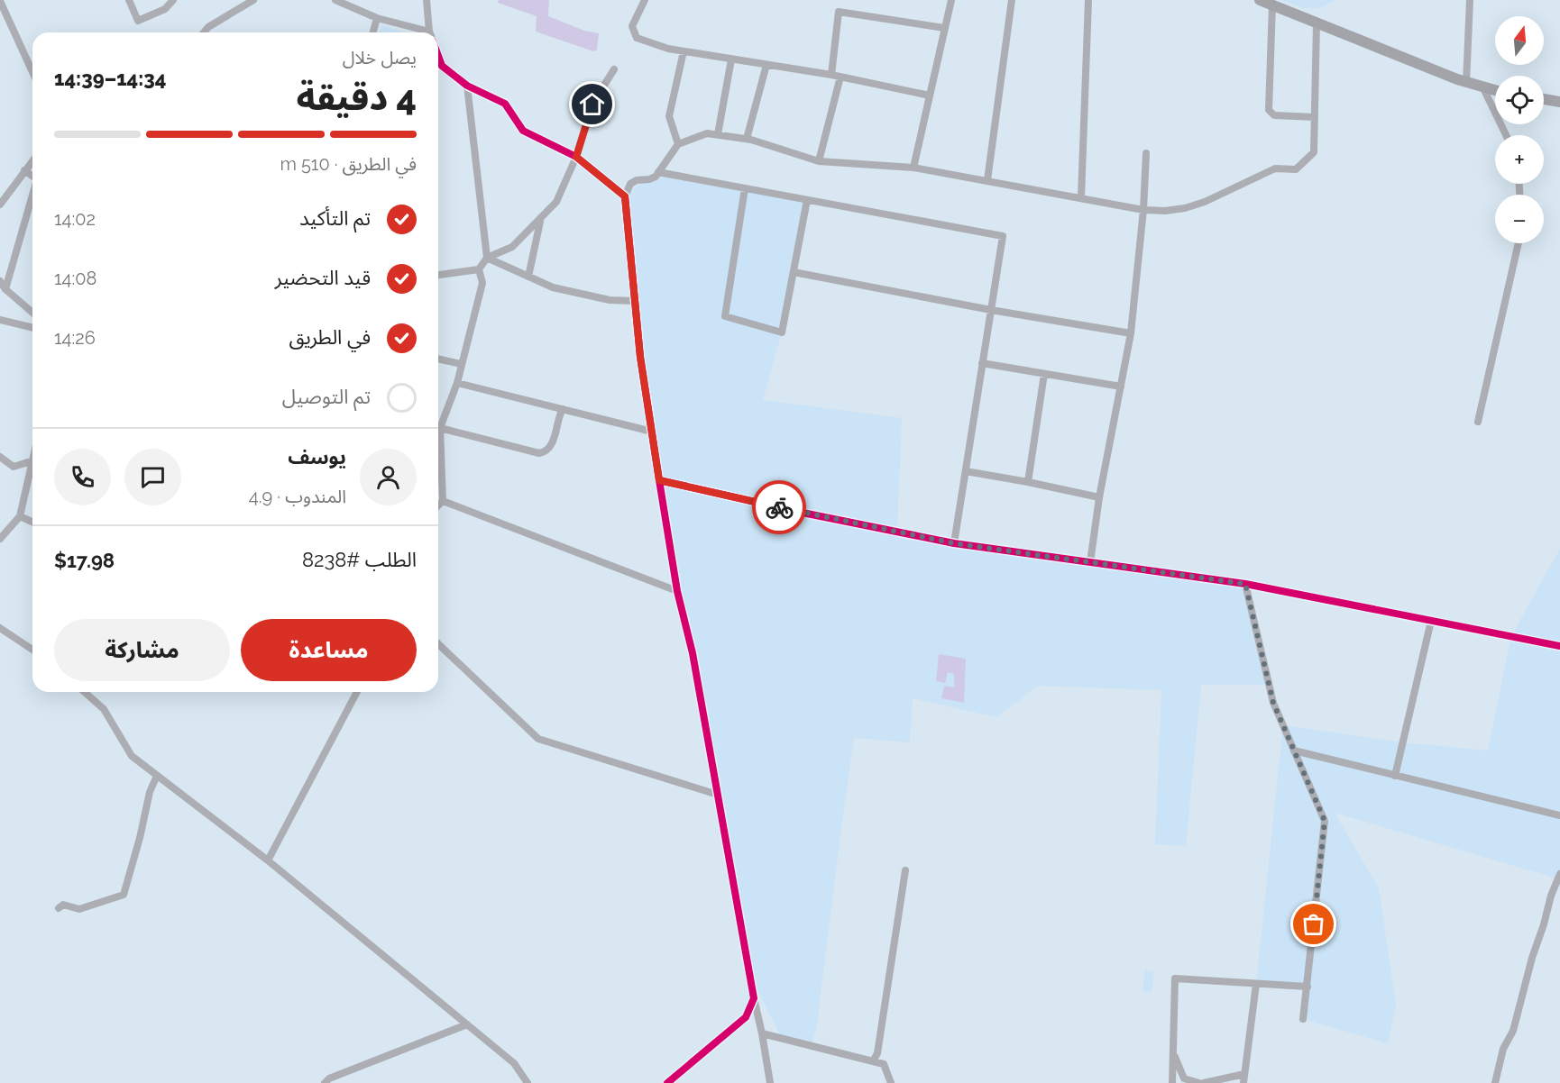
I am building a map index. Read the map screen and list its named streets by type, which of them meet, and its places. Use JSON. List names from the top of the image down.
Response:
{
  "north": "top",
  "page": {
    "map_buttons": ["+", "−"],
    "heading": ["4 دقيقة", "يصل خلال", "14:34–14:39"],
    "panel": [
      "يوسف",
      "المندوب · 4.9",
      "الطلب #8238",
      "$17.98"
    ],
    "bar": "في الطريق · 510 m",
    "list": [
      ["تم التأكيد", "14:02"],
      ["قيد التحضير", "14:08"],
      ["في الطريق", "14:26"],
      "تم التوصيل"
    ],
    "buttons": ["مساعدة", "مشاركة"]
  }
}
